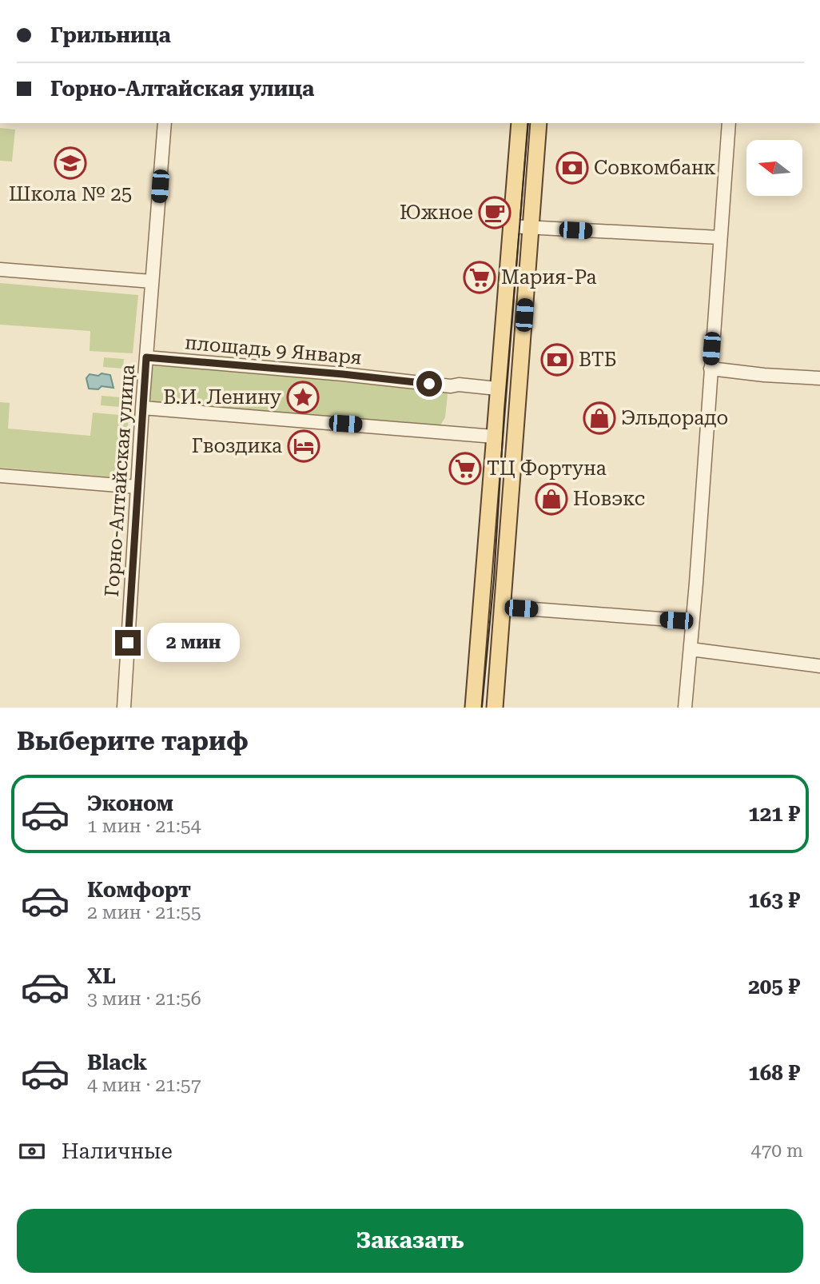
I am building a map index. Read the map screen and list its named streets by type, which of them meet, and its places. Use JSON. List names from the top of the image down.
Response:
{
  "streets": {
    "street": ["площадь 9 Января", "Горно-Алтайская улица"]
  },
  "crossings": [
    ["площадь 9 Января", "Горно-Алтайская улица"]
  ],
  "places": {
    "school or university": ["Школа № 25"],
    "bank": ["Совкомбанк", "ВТБ"],
    "cafe": ["Южное"],
    "supermarket": ["Мария-Ра", "ТЦ Фортуна"],
    "place": ["В.И. Ленину"],
    "shop": ["Эльдорадо", "Новэкс"],
    "hotel": ["Гвоздика"]
  },
  "north": "left",
  "page": {
    "banner": ["Грильница", "Горно-Алтайская улица"],
    "bubble": "2 мин",
    "heading": "Выберите тариф",
    "list": [
      {
        "name": "Эконом",
        "note": "1 мин · 21:54",
        "value": "121 ₽"
      },
      {
        "name": "Комфорт",
        "note": "2 мин · 21:55",
        "value": "163 ₽"
      },
      {
        "name": "XL",
        "note": "3 мин · 21:56",
        "value": "205 ₽"
      },
      {
        "name": "Black",
        "note": "4 мин · 21:57",
        "value": "168 ₽"
      }
    ],
    "pay": ["Наличные", "470 m"],
    "buttons": "Заказать"
  }
}
